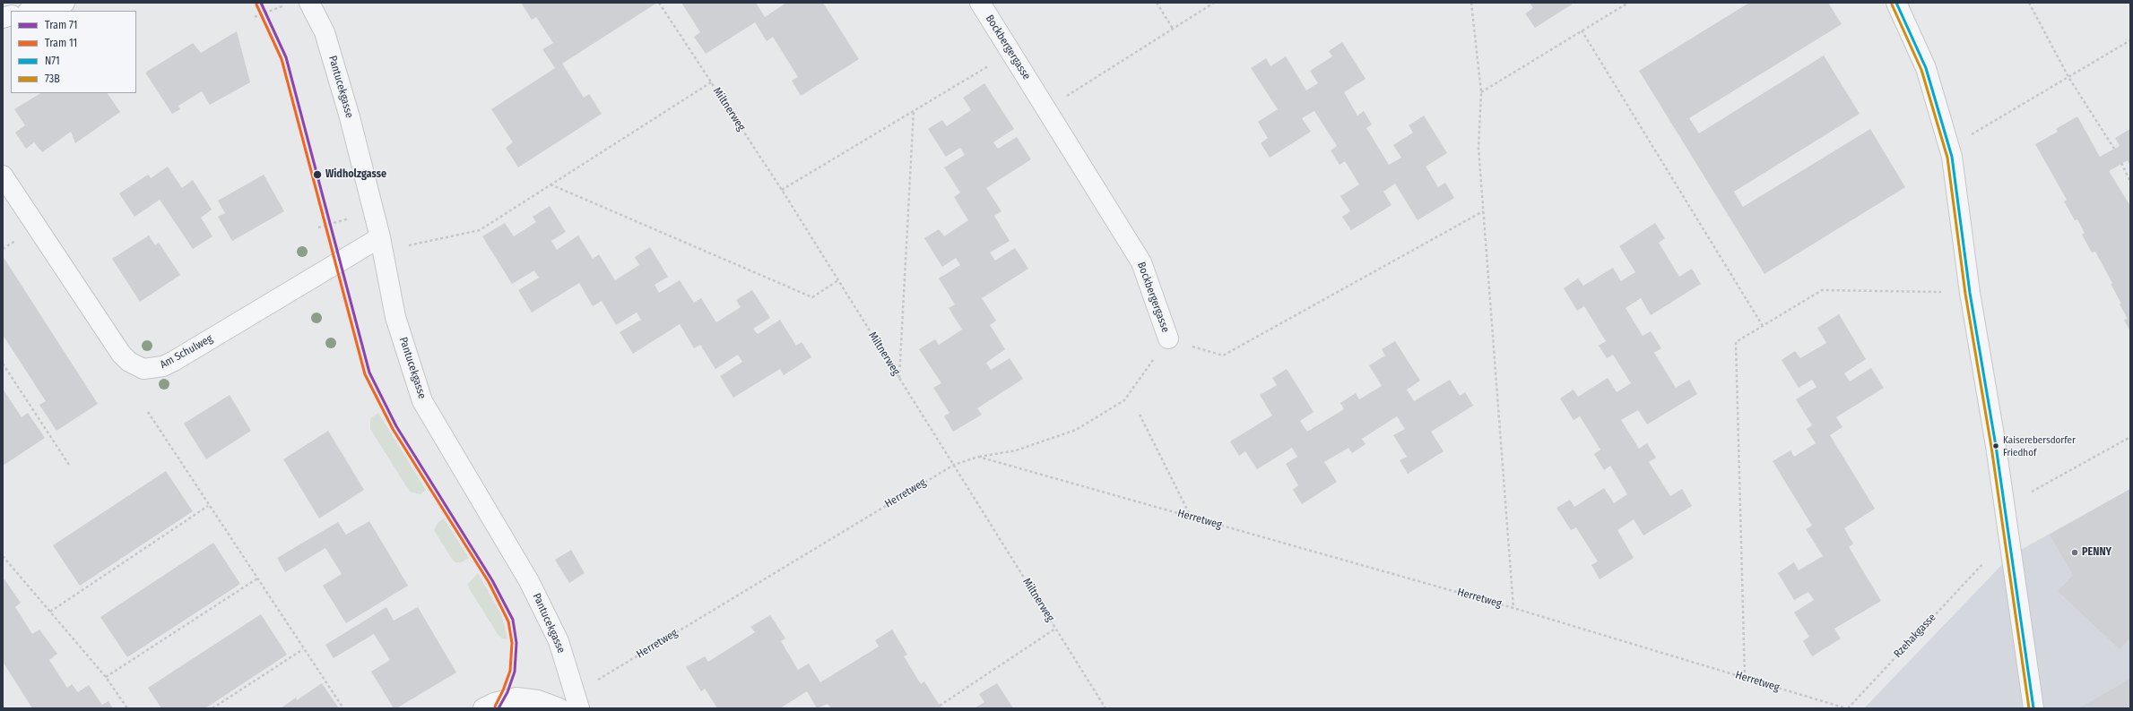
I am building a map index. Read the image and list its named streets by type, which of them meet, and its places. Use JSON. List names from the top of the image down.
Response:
{
  "streets": {
    "street": ["Bockbergergasse", "Pantucekgasse", "Am Schulweg"],
    "path": ["Miltnerweg", "Herretweg", "Rzehakgasse"]
  },
  "crossings": [
    ["Bockbergergasse", "Herretweg"],
    ["Pantucekgasse", "Am Schulweg"],
    ["Miltnerweg", "Herretweg"],
    ["Herretweg", "Rzehakgasse"]
  ],
  "places": ["Widholzgasse", "Kaiserebersdorfer Friedhof", "PENNY"],
  "lines": [
    "tram line 71",
    "transit line N71",
    "tram line 11",
    "transit line 73B"
  ],
  "legend": [
    "Tram 71",
    "Tram 11",
    "N71",
    "73B"
  ]
}
